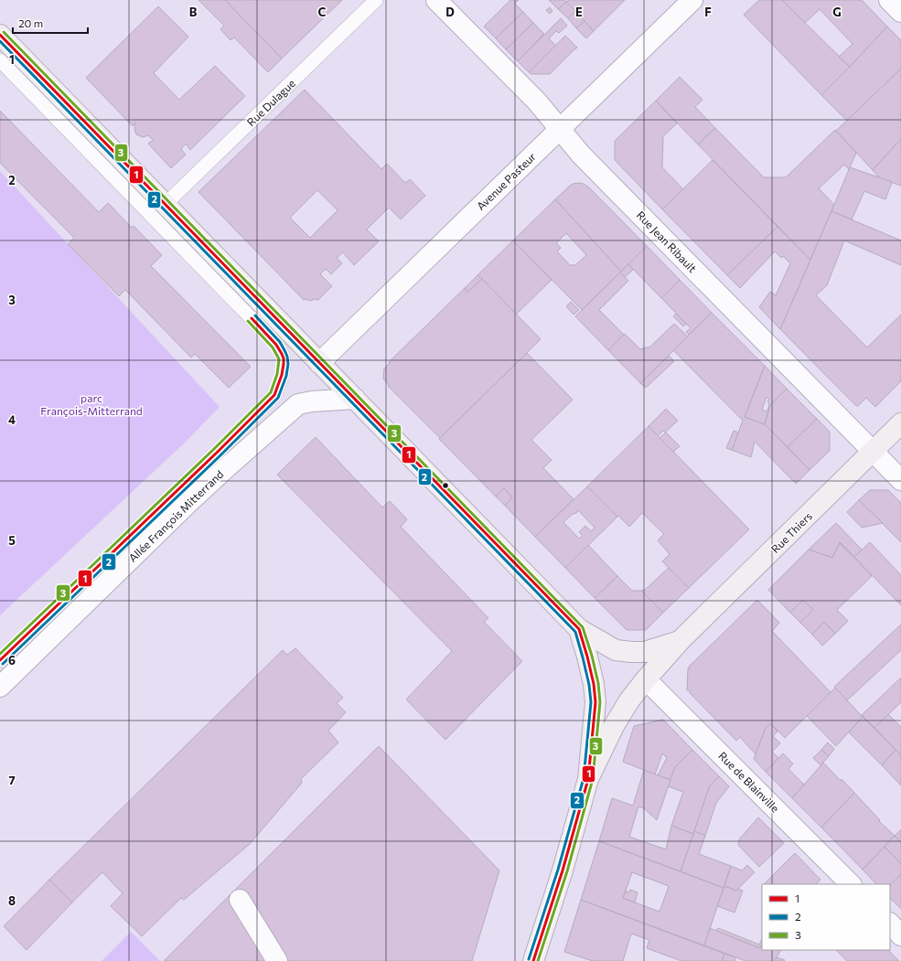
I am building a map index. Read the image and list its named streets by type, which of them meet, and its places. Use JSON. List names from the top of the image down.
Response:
{
  "streets": {
    "main road": ["Rue Thiers"],
    "street": [
      "Avenue Pasteur",
      "Rue Jean Ribault",
      "Allée François Mitterrand",
      "Rue de Blainville"
    ],
    "lane": ["Rue Dulague"]
  },
  "crossings": [
    ["Avenue Pasteur", "Rue Jean Ribault"],
    ["Rue Jean Ribault", "Rue Thiers"],
    ["Rue Thiers", "Rue de Blainville"]
  ],
  "parks": ["parc François-Mitterrand"],
  "lines": ["transit line 3", "transit line 1", "transit line 2"],
  "legend": ["1", "2", "3"],
  "scale_bar": "20 m",
  "grid": {
    "columns": [
      "B",
      "C",
      "D",
      "E",
      "F",
      "G"
    ],
    "rows": [
      "1",
      "2",
      "3",
      "4",
      "5",
      "6",
      "7",
      "8"
    ]
  }
}
